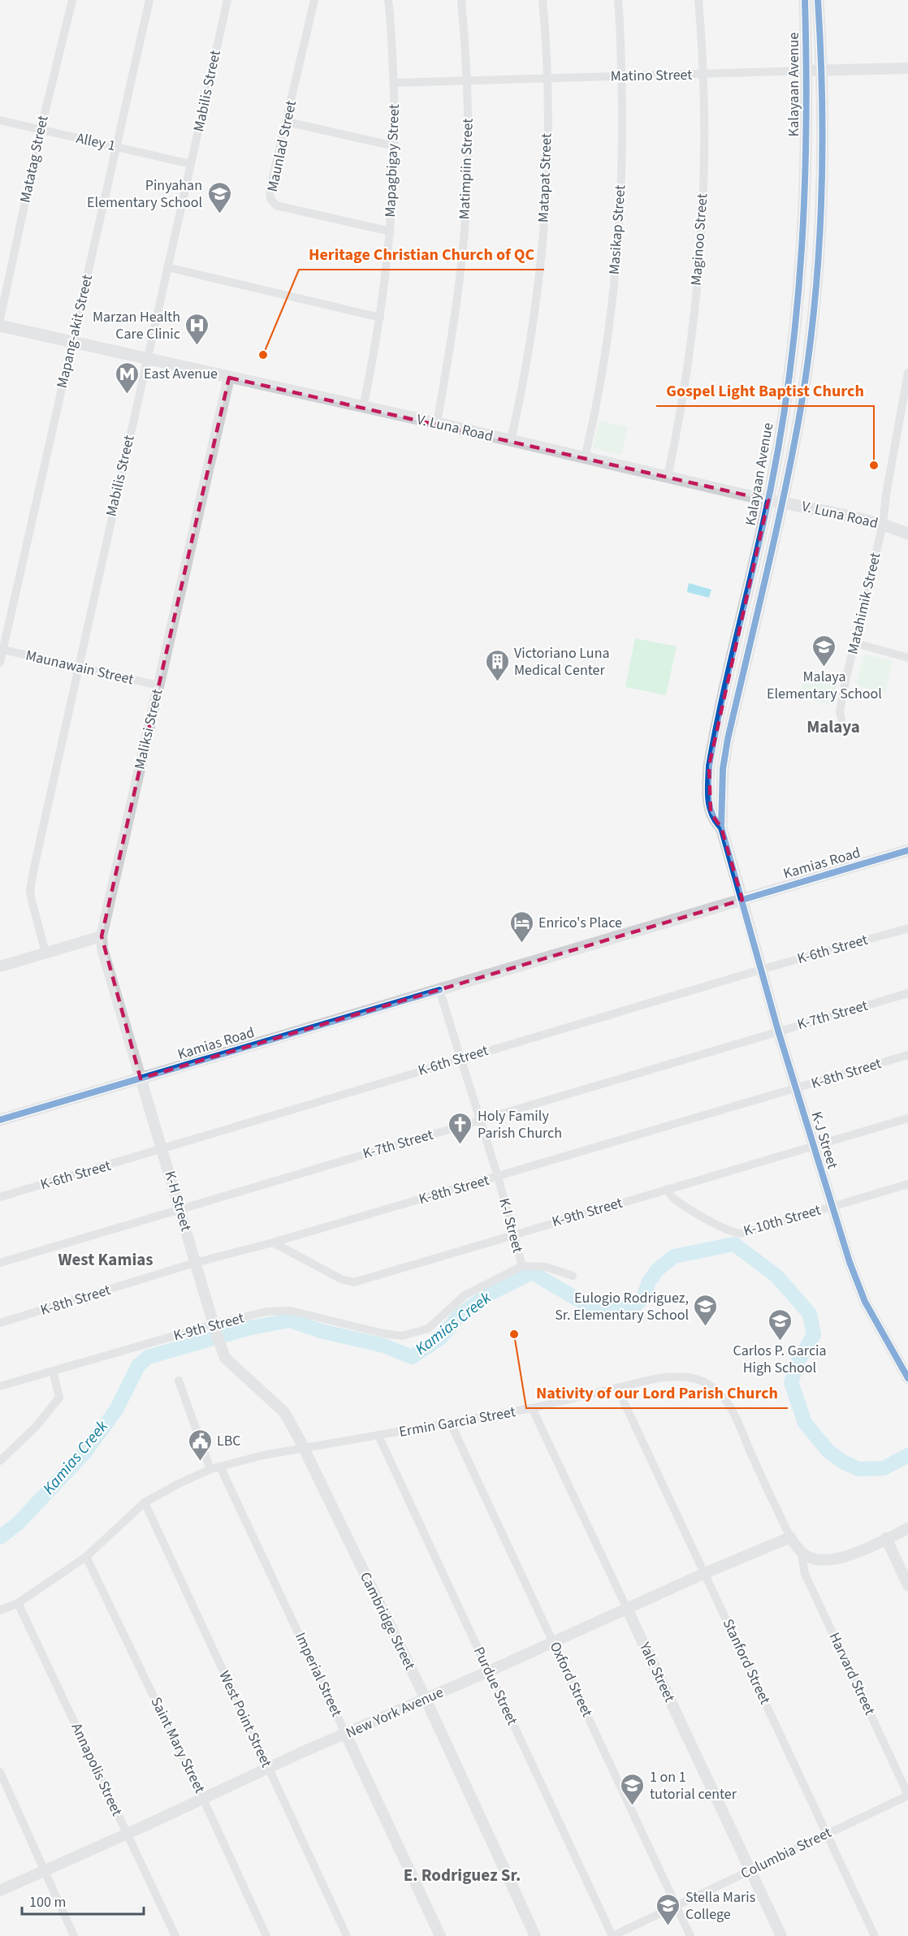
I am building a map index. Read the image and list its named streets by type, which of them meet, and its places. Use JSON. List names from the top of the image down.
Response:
{
  "streets": {
    "main road": ["Kalayaan Avenue", "V. Luna Road", "Kamias Road"],
    "street": [
      "Matino Street",
      "Mabilis Street",
      "Alley 1",
      "Maunlad Street",
      "Matatag Street",
      "Mapagbigay Street",
      "Matimpiin Street",
      "Matapat Street",
      "Masikap Street",
      "Maginoo Street",
      "Mapang-akit Street",
      "Matahimik Street",
      "Maunawain Street",
      "Maliksi Street",
      "K-6th Street",
      "K-7th Street",
      "K-8th Street",
      "K-J Street",
      "K-H Street",
      "K-9th Street",
      "K-10th Street",
      "K-I Street",
      "Ermin Garcia Street",
      "Cambridge Street",
      "Stanford Street",
      "Yale Street",
      "Harvard Street",
      "Imperial Street",
      "Oxford Street",
      "Purdue Street",
      "New York Avenue",
      "West Point Street",
      "Saint Mary Street",
      "Annapolis Street",
      "Columbia Street"
    ]
  },
  "crossings": [
    ["Matino Street", "Kalayaan Avenue"],
    ["Matino Street", "Mapagbigay Street"],
    ["Matino Street", "Matimpiin Street"],
    ["Matino Street", "Matapat Street"],
    ["Matino Street", "Masikap Street"],
    ["Matino Street", "Maginoo Street"],
    ["Kalayaan Avenue", "V. Luna Road"],
    ["Kalayaan Avenue", "Kamias Road"],
    ["Kalayaan Avenue", "K-J Street"],
    ["Mabilis Street", "Alley 1"],
    ["Mabilis Street", "V. Luna Road"],
    ["Mabilis Street", "Maunawain Street"],
    ["Alley 1", "Matatag Street"],
    ["Alley 1", "Mapang-akit Street"],
    ["Maunlad Street", "Mapagbigay Street"],
    ["Mapagbigay Street", "V. Luna Road"],
    ["Matimpiin Street", "V. Luna Road"],
    ["Matapat Street", "V. Luna Road"],
    ["Masikap Street", "V. Luna Road"],
    ["Maginoo Street", "V. Luna Road"],
    ["Mapang-akit Street", "V. Luna Road"],
    ["Mapang-akit Street", "Maunawain Street"],
    ["V. Luna Road", "Matahimik Street"],
    ["V. Luna Road", "Maliksi Street"],
    ["Maunawain Street", "Maliksi Street"],
    ["Maliksi Street", "Kamias Road"],
    ["Maliksi Street", "K-H Street"],
    ["Kamias Road", "K-J Street"],
    ["Kamias Road", "K-H Street"],
    ["Kamias Road", "K-I Street"],
    ["K-6th Street", "K-J Street"],
    ["K-6th Street", "K-H Street"],
    ["K-6th Street", "K-I Street"],
    ["K-7th Street", "K-J Street"],
    ["K-7th Street", "K-H Street"],
    ["K-7th Street", "K-I Street"],
    ["K-8th Street", "K-J Street"],
    ["K-8th Street", "K-H Street"],
    ["K-8th Street", "K-9th Street"],
    ["K-8th Street", "K-I Street"],
    ["K-J Street", "K-9th Street"],
    ["K-J Street", "K-10th Street"],
    ["K-H Street", "K-9th Street"],
    ["K-H Street", "Cambridge Street"],
    ["K-9th Street", "K-10th Street"],
    ["K-9th Street", "K-I Street"],
    ["K-9th Street", "Cambridge Street"],
    ["Ermin Garcia Street", "Cambridge Street"],
    ["Ermin Garcia Street", "Stanford Street"],
    ["Ermin Garcia Street", "Yale Street"],
    ["Ermin Garcia Street", "Harvard Street"],
    ["Ermin Garcia Street", "Imperial Street"],
    ["Ermin Garcia Street", "Oxford Street"],
    ["Ermin Garcia Street", "Purdue Street"],
    ["Ermin Garcia Street", "New York Avenue"],
    ["Ermin Garcia Street", "West Point Street"],
    ["Ermin Garcia Street", "Saint Mary Street"],
    ["Ermin Garcia Street", "Annapolis Street"],
    ["Cambridge Street", "New York Avenue"],
    ["Stanford Street", "New York Avenue"],
    ["Stanford Street", "Columbia Street"],
    ["Yale Street", "New York Avenue"],
    ["Yale Street", "Columbia Street"],
    ["Harvard Street", "Columbia Street"],
    ["Imperial Street", "New York Avenue"],
    ["Oxford Street", "New York Avenue"],
    ["Oxford Street", "Columbia Street"],
    ["Purdue Street", "New York Avenue"],
    ["Purdue Street", "Columbia Street"],
    ["New York Avenue", "West Point Street"],
    ["New York Avenue", "Saint Mary Street"],
    ["New York Avenue", "Annapolis Street"]
  ],
  "districts": ["Malaya", "West Kamias", "E. Rodriguez Sr."],
  "water": ["Kamias Creek"],
  "places": {
    "school or university": [
      "Pinyahan Elementary School",
      "Malaya Elementary School",
      "Eulogio Rodriguez, Sr. Elementary School",
      "Carlos P. Garcia High School",
      "1 on 1 tutorial center",
      "Stella Maris College"
    ],
    "hospital": ["Marzan Health Care Clinic"],
    "other": ["Heritage Christian Church of QC", "Gospel Light Baptist Church", "Nativity of our Lord Parish Church"],
    "metro station": ["East Avenue"],
    "building": ["Victoriano Luna Medical Center"],
    "hotel": ["Enrico's Place"],
    "church": ["Holy Family Parish Church"],
    "public building": ["LBC"]
  },
  "scale_bar": "100 m"
}
